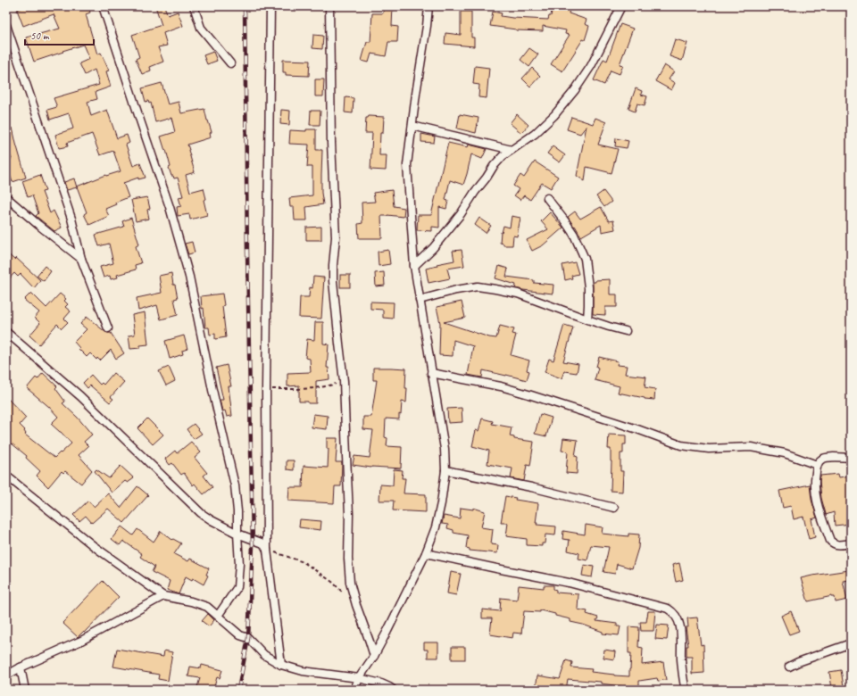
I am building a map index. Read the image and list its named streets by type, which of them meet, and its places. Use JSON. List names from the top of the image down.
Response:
{
  "scale_bar": "50 m"
}
